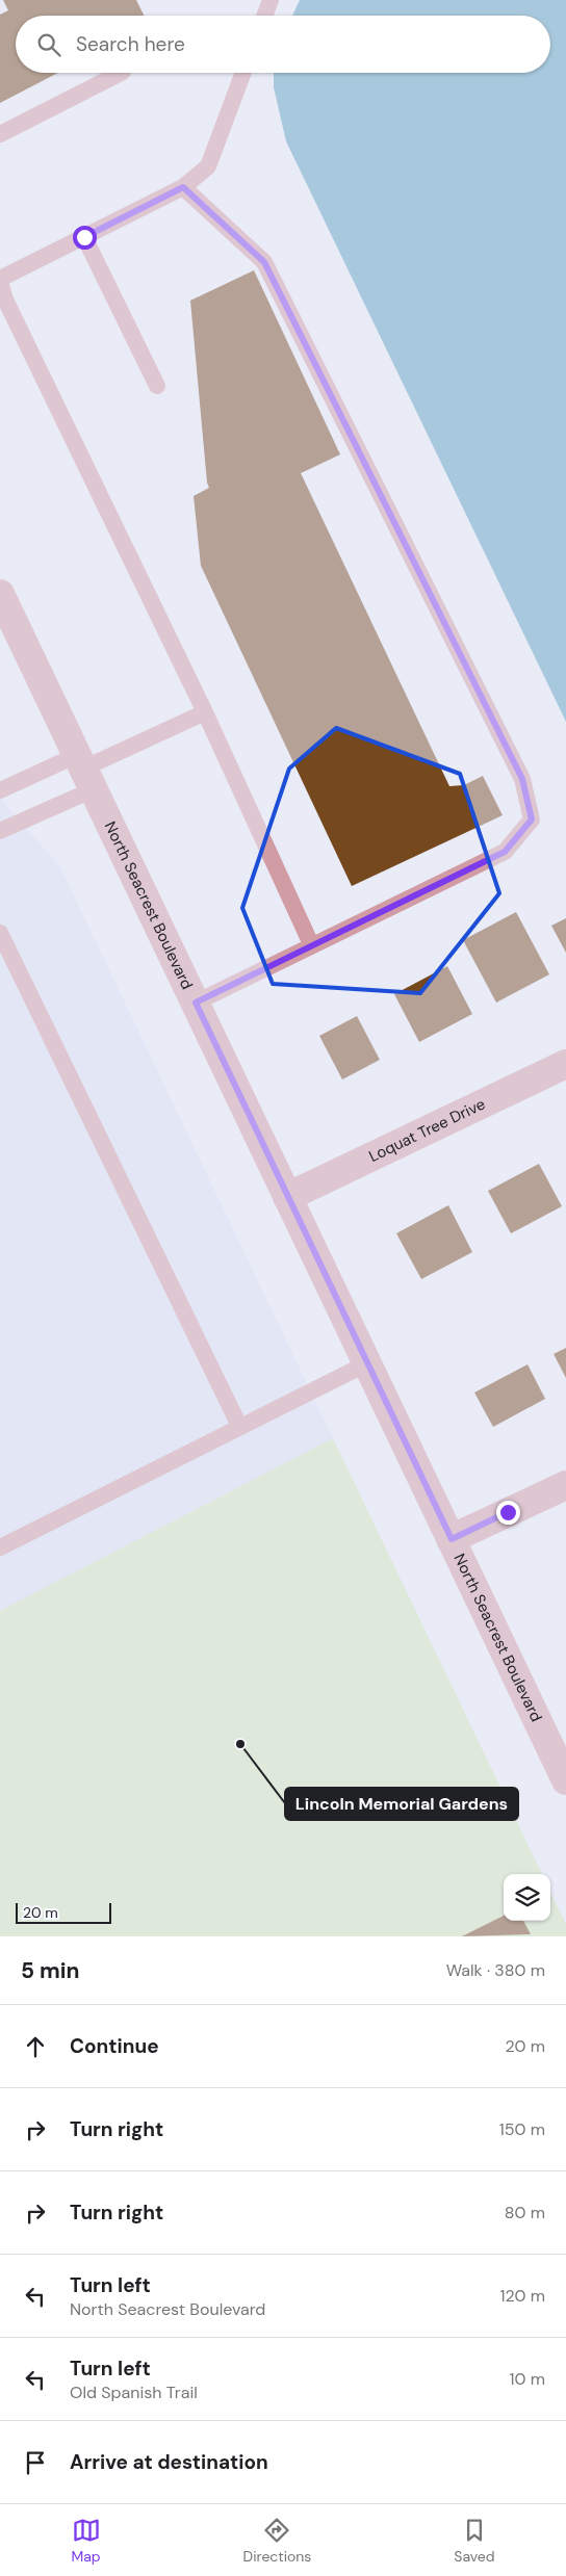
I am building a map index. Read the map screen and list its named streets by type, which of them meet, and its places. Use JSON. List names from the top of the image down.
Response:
{
  "streets": {
    "street": ["North Seacrest Boulevard", "Loquat Tree Drive"]
  },
  "crossings": [
    ["North Seacrest Boulevard", "Loquat Tree Drive"]
  ],
  "places": ["Lincoln Memorial Gardens"],
  "scale_bar": "20 m",
  "page": {
    "search": "Search here",
    "scale": "20 m",
    "heading": ["5 min", "Walk · 380 m"],
    "list": [
      ["Continue", "20 m"],
      ["Turn right", "150 m"],
      ["Turn right", "80 m"],
      ["Turn left", "North Seacrest Boulevard", "120 m"],
      ["Turn left", "Old Spanish Trail", "10 m"],
      "Arrive at destination"
    ],
    "nav": ["Map", "Directions", "Saved"]
  }
}
